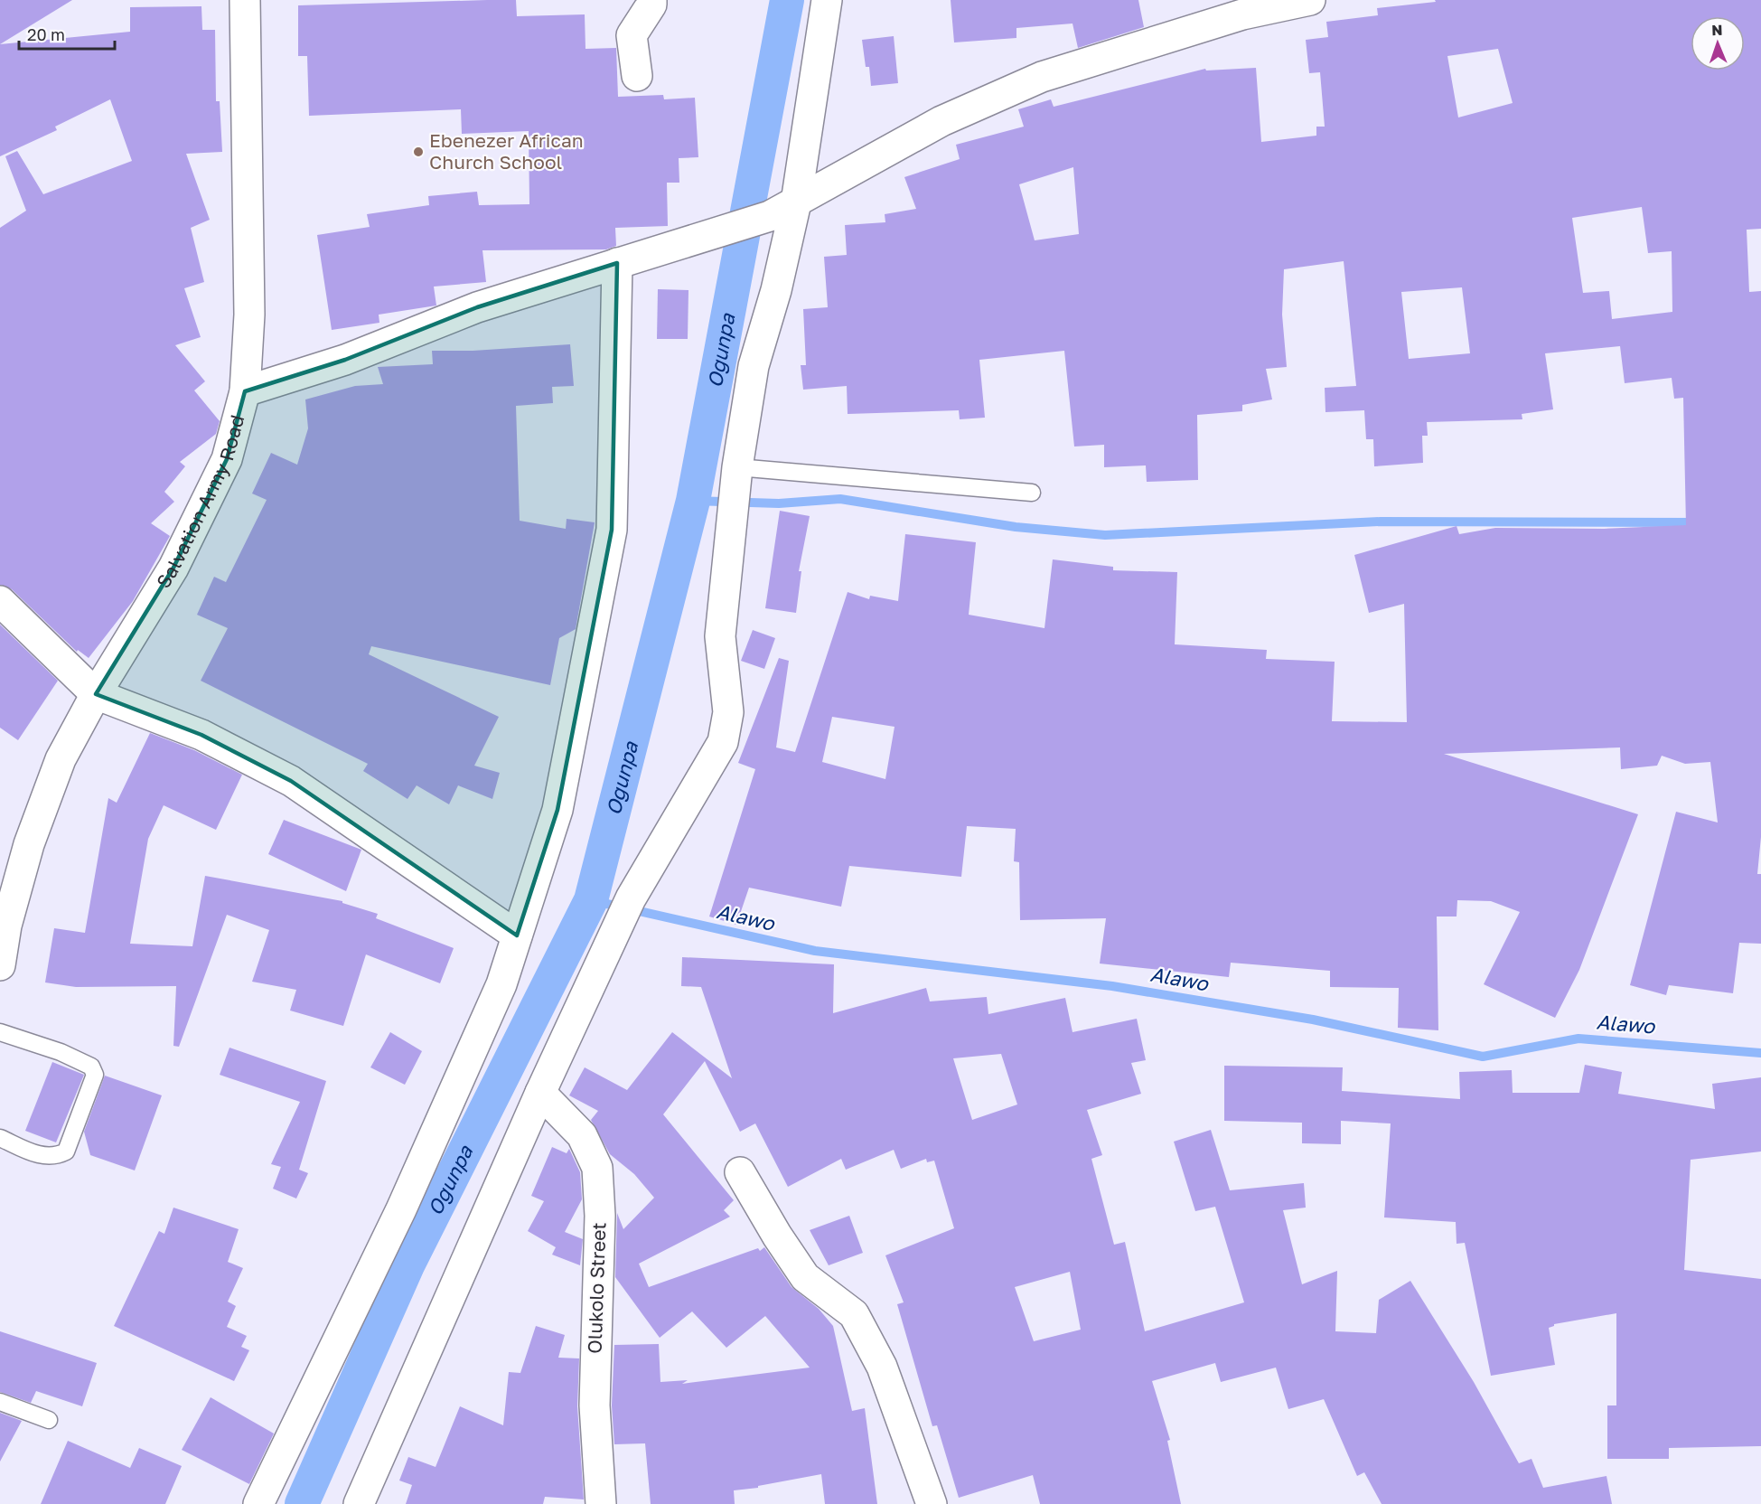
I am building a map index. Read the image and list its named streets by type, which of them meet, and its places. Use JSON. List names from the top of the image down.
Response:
{
  "streets": {
    "street": ["Salvation Army Road", "Olukolo Street"]
  },
  "water": ["Ogunpa", "Alawo"],
  "places": ["Ebenezer African Church School"],
  "scale_bar": "20 m",
  "north": "top"
}
